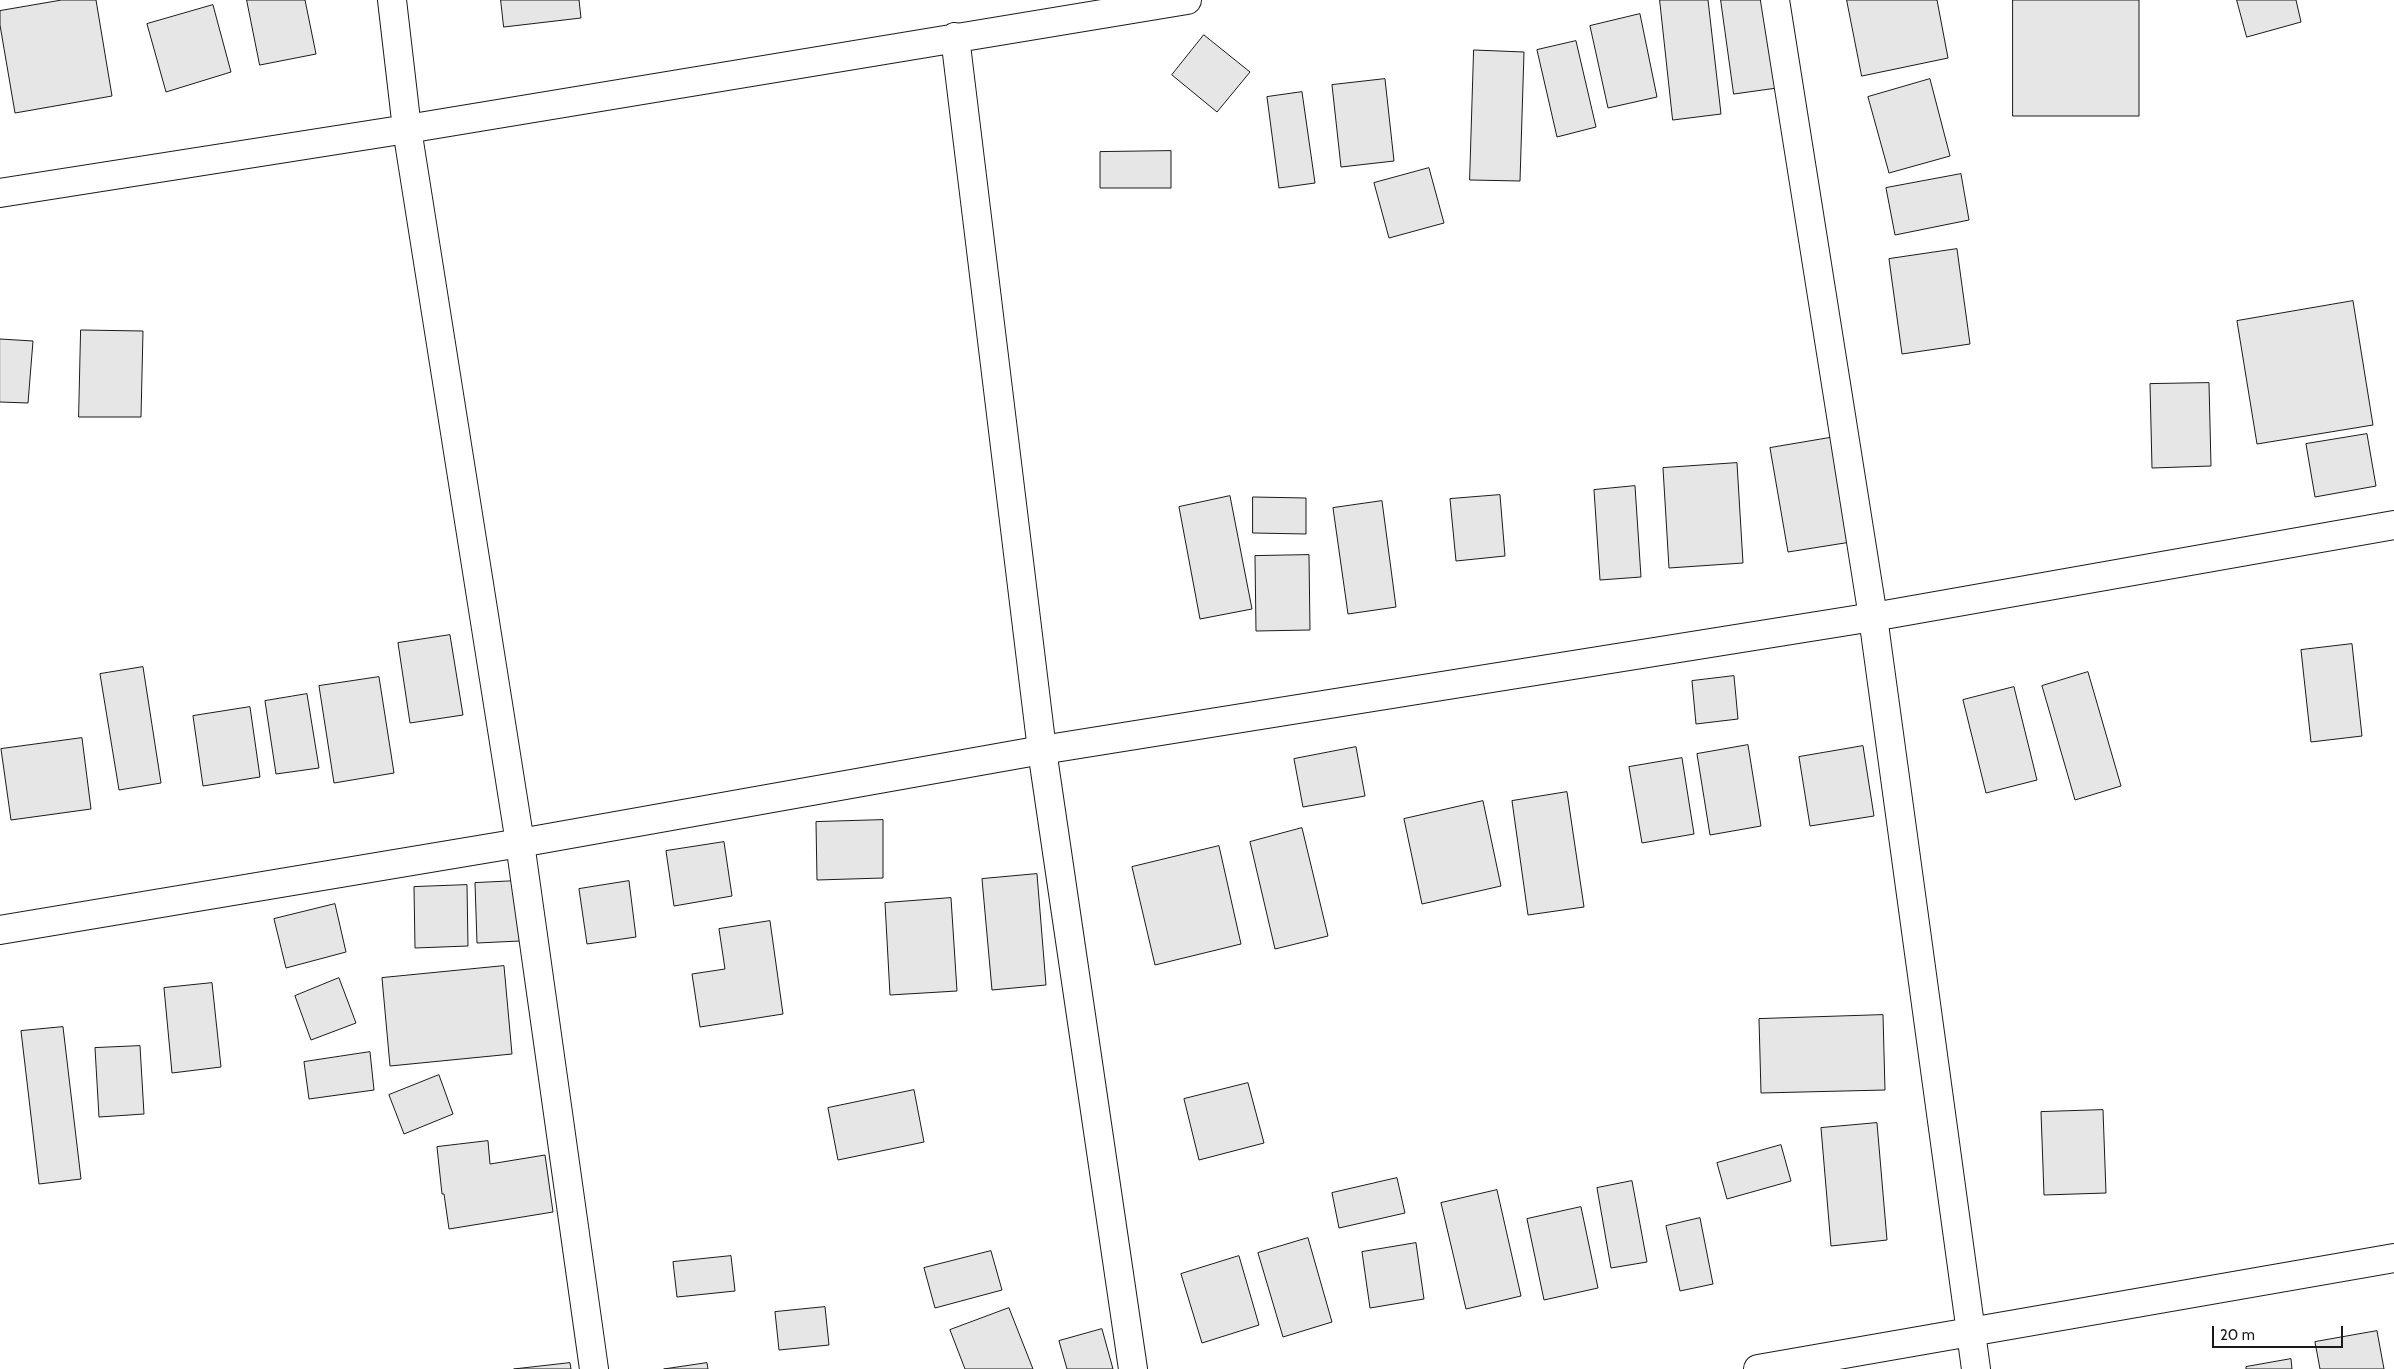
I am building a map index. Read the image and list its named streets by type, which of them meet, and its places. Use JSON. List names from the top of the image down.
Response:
{
  "scale_bar": "20 m"
}
